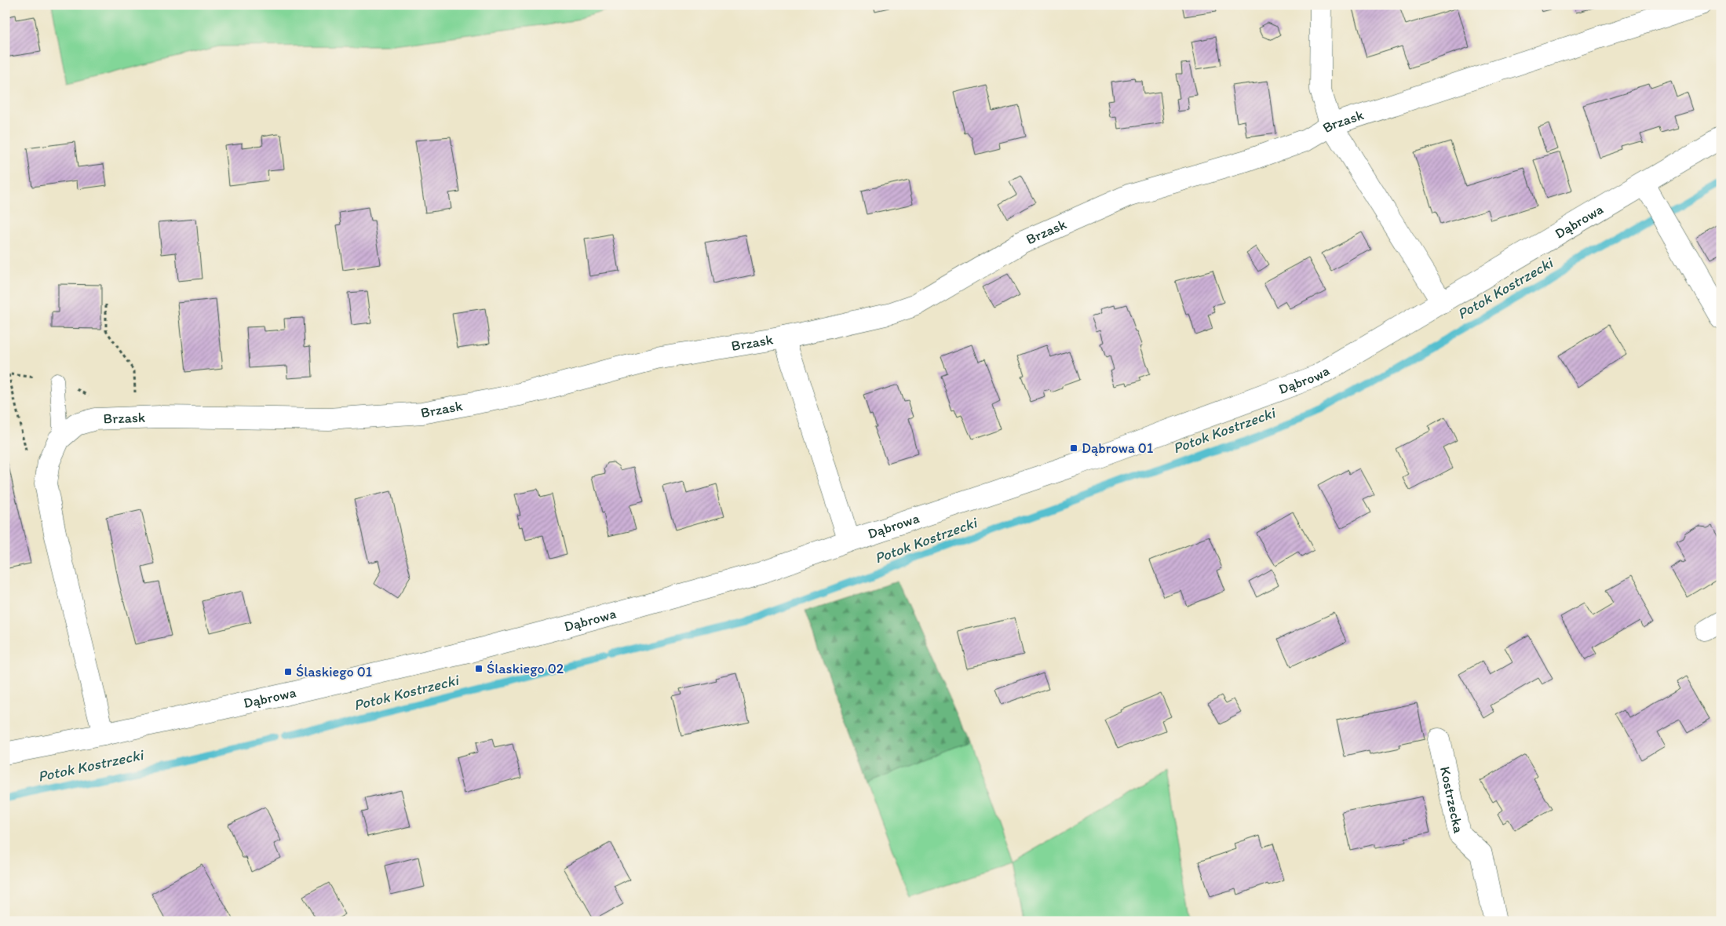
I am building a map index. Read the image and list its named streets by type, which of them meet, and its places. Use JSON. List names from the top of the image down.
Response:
{
  "streets": {
    "street": ["Brzask", "Dąbrowa", "Kostrzecka"]
  },
  "crossings": [
    ["Brzask", "Dąbrowa"]
  ],
  "water": ["Potok Kostrzecki"],
  "places": {
    "transit": ["Dąbrowa 01", "Ślaskiego 02", "Ślaskiego 01"]
  }
}
